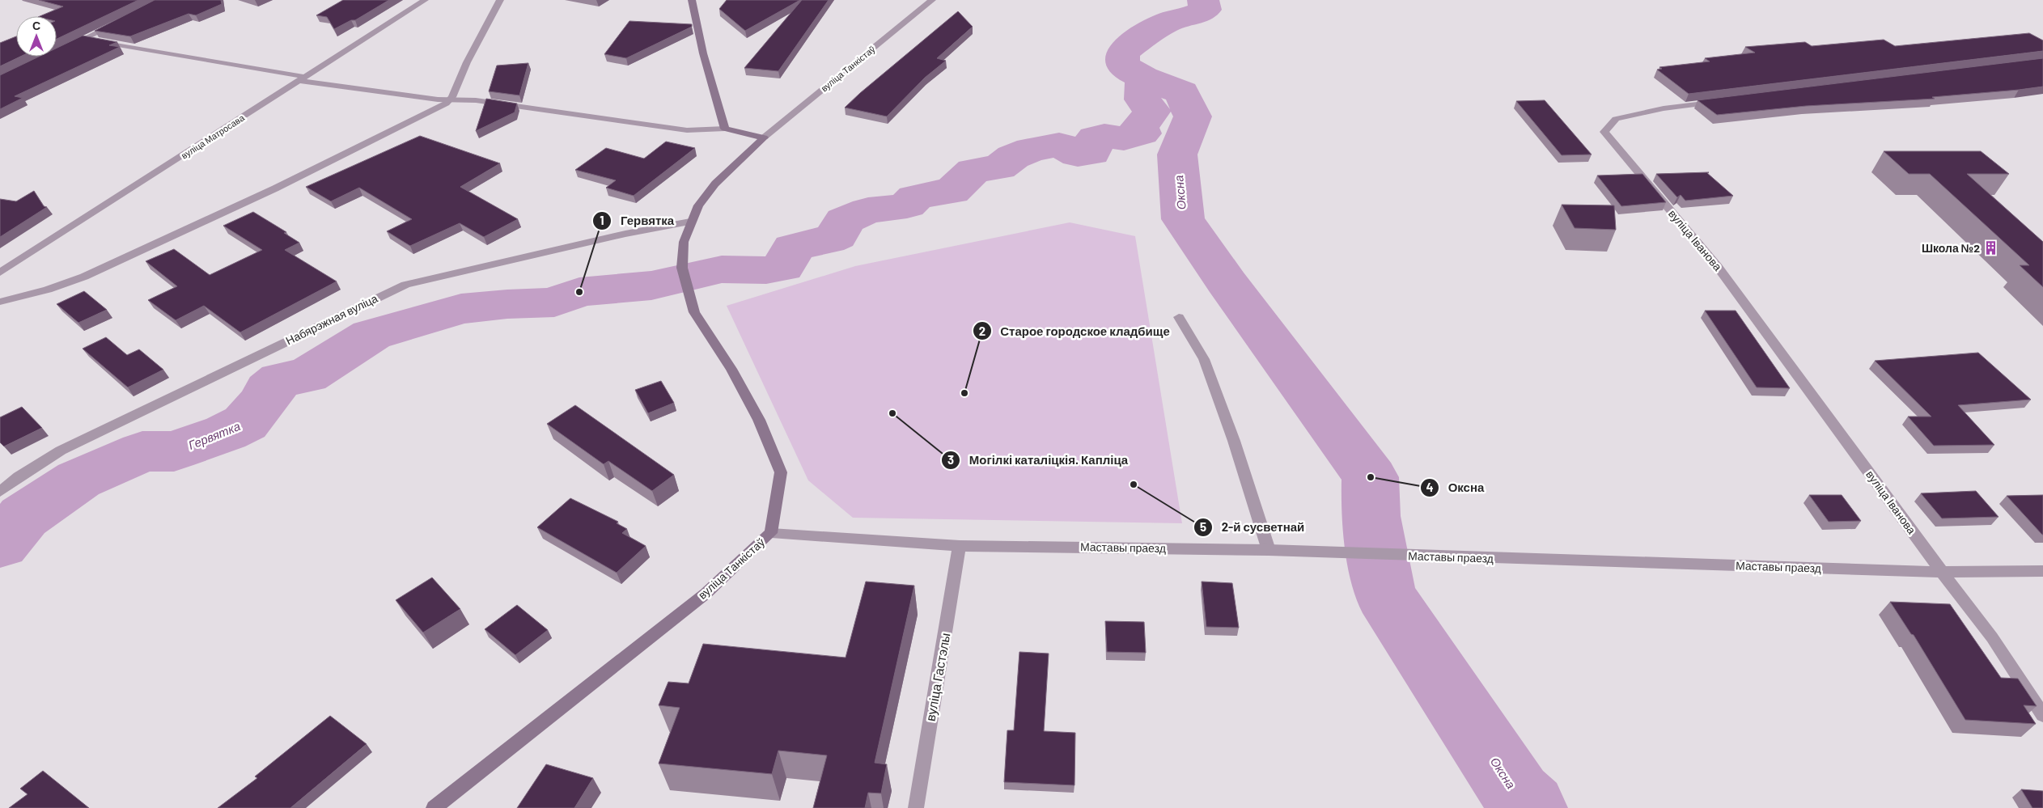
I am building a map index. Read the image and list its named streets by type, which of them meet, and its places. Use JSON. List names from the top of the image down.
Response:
{
  "streets": {
    "street": [
      "вуліца Танкістаў",
      "вуліца Матросава",
      "вуліца Іванова",
      "Набярэжная вуліца",
      "Маставы праезд",
      "вуліца Гастэлы"
    ]
  },
  "crossings": [
    ["вуліца Танкістаў", "Набярэжная вуліца"],
    ["вуліца Танкістаў", "Маставы праезд"],
    ["вуліца Іванова", "Маставы праезд"],
    ["Маставы праезд", "вуліца Гастэлы"]
  ],
  "water": ["Оксна", "Гервятка"],
  "places": {
    "building": ["Школа №2"],
    "other": [
      "Гервятка",
      "Старое городское кладбище",
      "Могілкі каталіцкія. Капліца",
      "Оксна",
      "2-й сусветнай"
    ]
  },
  "north": "top"
}
